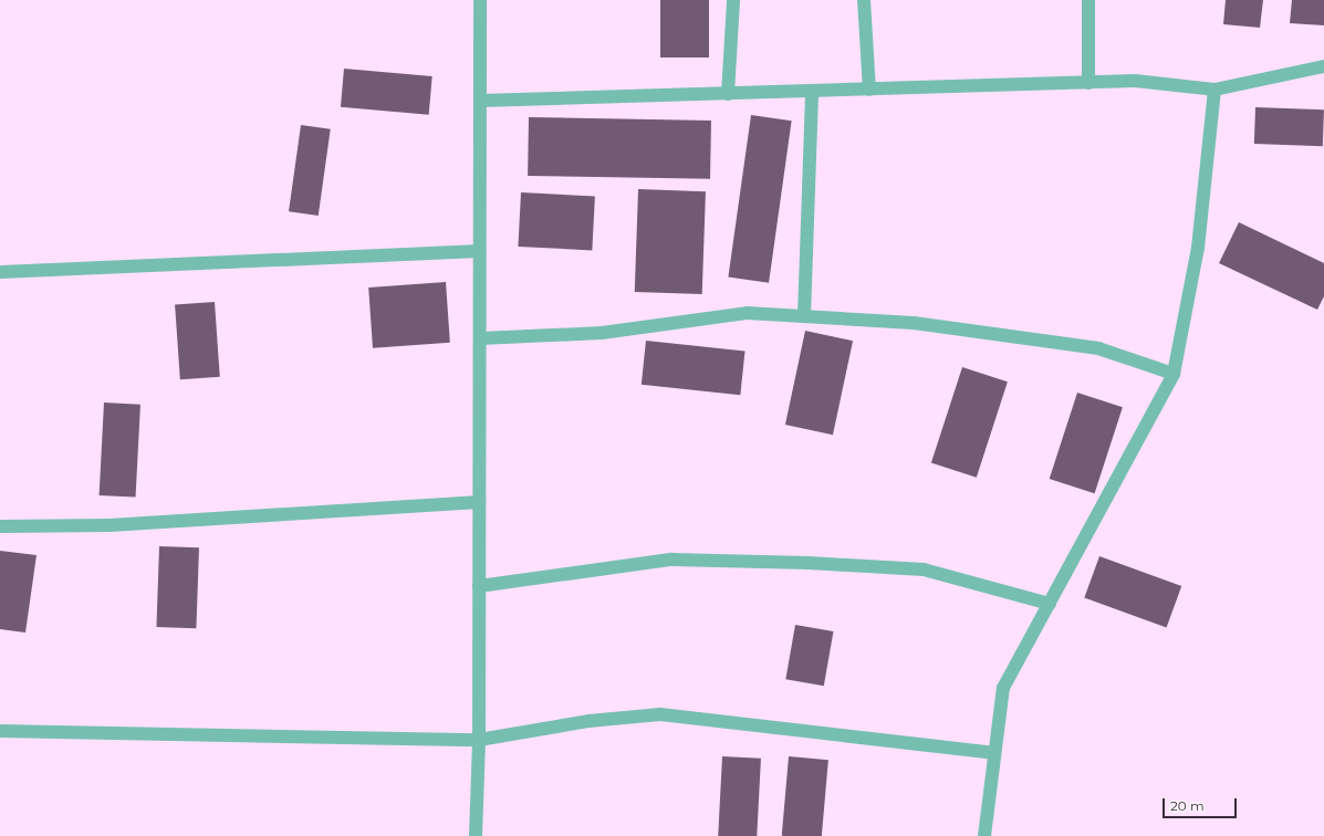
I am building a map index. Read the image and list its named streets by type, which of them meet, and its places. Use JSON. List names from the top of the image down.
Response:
{
  "scale_bar": "20 m"
}
